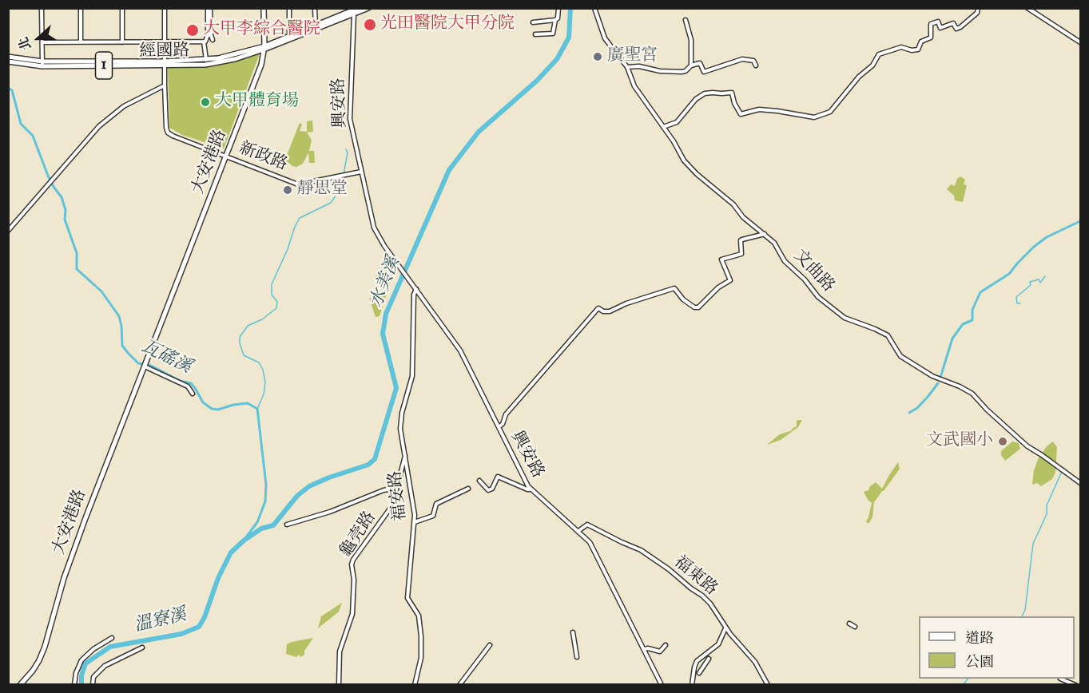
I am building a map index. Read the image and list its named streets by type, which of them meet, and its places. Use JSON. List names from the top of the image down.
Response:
{
  "streets": {
    "main road": ["經國路", "1", "大安港路"],
    "street": [
      "興安路",
      "新政路",
      "文曲路",
      "福安路",
      "龜壳路",
      "福東路"
    ]
  },
  "crossings": [
    ["經國路", "興安路"],
    ["經國路", "新政路"],
    ["經國路", "大安港路"],
    ["興安路", "新政路"],
    ["興安路", "福安路"],
    ["興安路", "福東路"],
    ["新政路", "大安港路"],
    ["福安路", "龜壳路"]
  ],
  "water": ["水美溪", "瓦磘溪", "溫寮溪"],
  "places": [
    "光田醫院大甲分院",
    "大甲李綜合醫院",
    "廣聖宮",
    "大甲體育場",
    "靜思堂",
    "文武國小"
  ],
  "legend": ["道路", "公園"],
  "north": "left"
}
